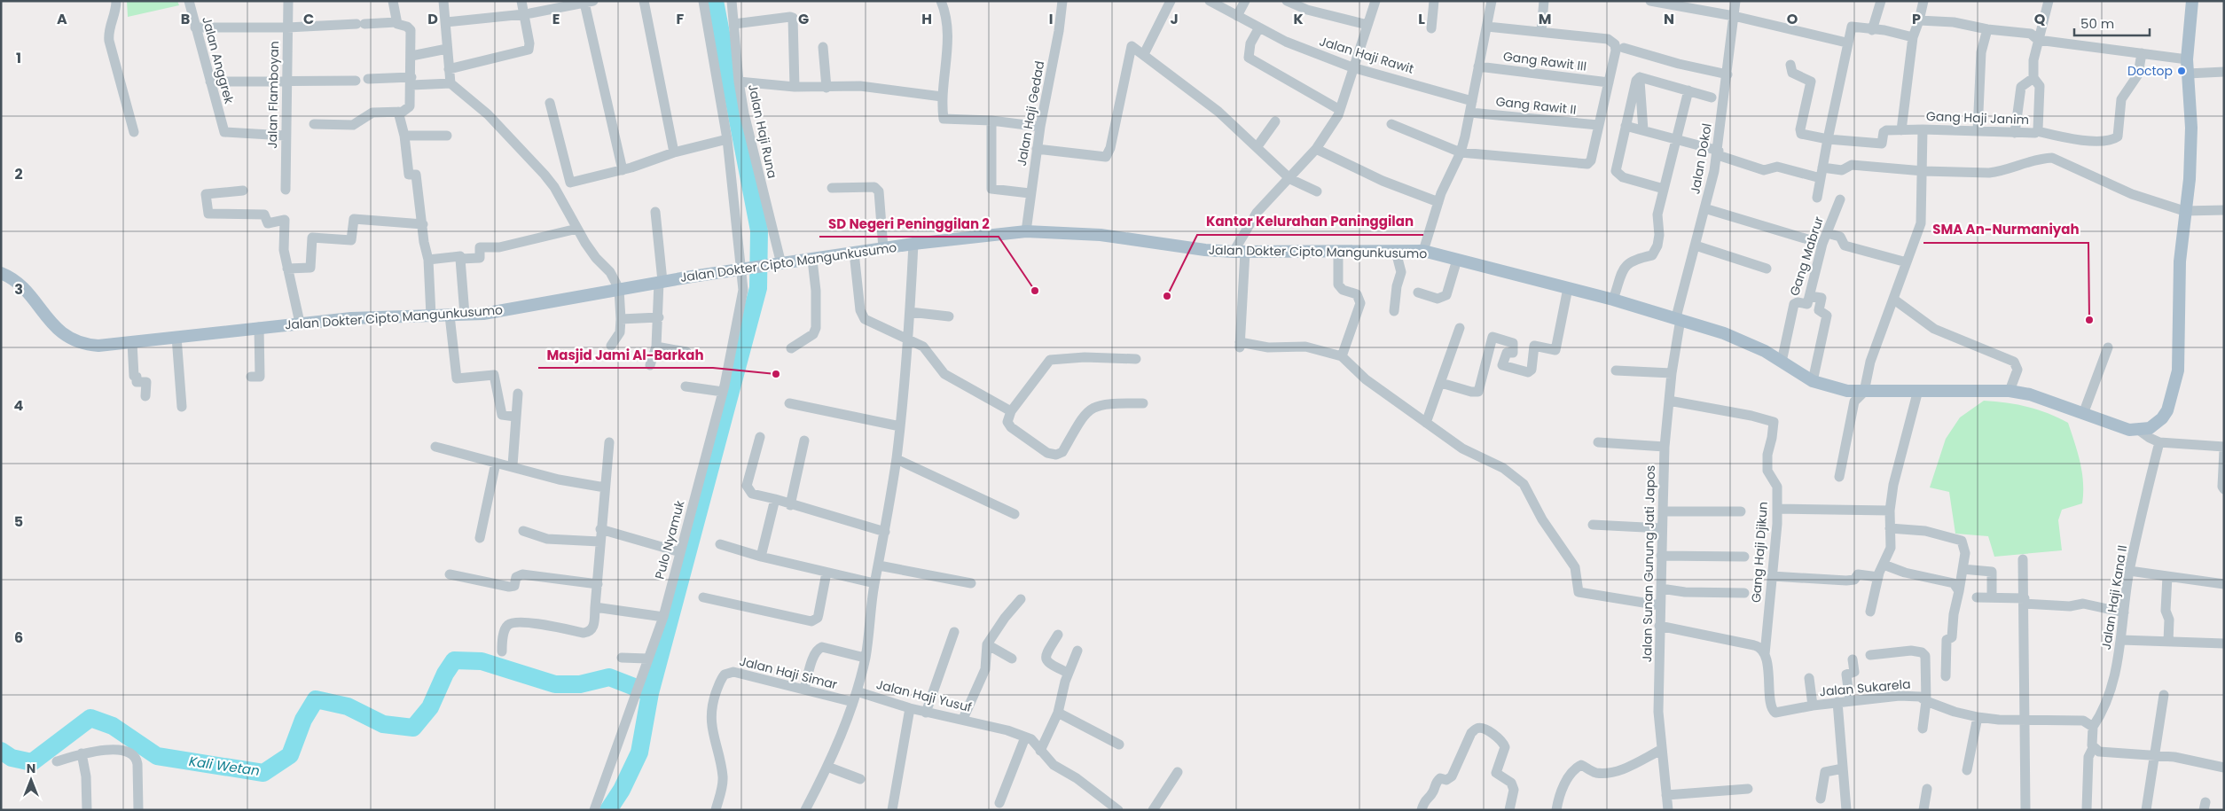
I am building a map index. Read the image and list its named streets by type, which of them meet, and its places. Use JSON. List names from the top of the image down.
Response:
{
  "streets": {
    "main road": ["Jalan Dokter Cipto Mangunkusumo"],
    "street": [
      "Jalan Haji Rawit",
      "Jalan Anggrek",
      "Gang Rawit III",
      "Jalan Flamboyan",
      "Gang Rawit II",
      "Jalan Haji Gedad",
      "Gang Haji Janim",
      "Jalan Haji Runa",
      "Jalan Dokol",
      "Gang Mabrur",
      "Pulo Nyamuk",
      "Gang Haji Djikun",
      "Jalan Sunan Gunung Jati Japos",
      "Jalan Haji Kana II",
      "Jalan Haji Simar",
      "Jalan Sukarela",
      "Jalan Haji Yusuf"
    ]
  },
  "crossings": [
    ["Jalan Anggrek", "Jalan Flamboyan"],
    ["Jalan Haji Gedad", "Jalan Dokter Cipto Mangunkusumo"],
    ["Jalan Haji Runa", "Jalan Dokter Cipto Mangunkusumo"],
    ["Jalan Dokol", "Jalan Dokter Cipto Mangunkusumo"],
    ["Jalan Dokol", "Jalan Sunan Gunung Jati Japos"],
    ["Jalan Dokter Cipto Mangunkusumo", "Gang Mabrur"],
    ["Jalan Dokter Cipto Mangunkusumo", "Pulo Nyamuk"],
    ["Jalan Dokter Cipto Mangunkusumo", "Jalan Sunan Gunung Jati Japos"],
    ["Jalan Dokter Cipto Mangunkusumo", "Jalan Haji Yusuf"],
    ["Gang Haji Djikun", "Jalan Sunan Gunung Jati Japos"],
    ["Gang Haji Djikun", "Jalan Sukarela"],
    ["Jalan Haji Kana II", "Jalan Sukarela"]
  ],
  "water": ["Kali Wetan"],
  "places": [
    "Doctop",
    "SD Negeri Peninggilan 2",
    "Kantor Kelurahan Paninggilan",
    "SMA An-Nurmaniyah",
    "Masjid Jami Al-Barkah"
  ],
  "scale_bar": "50 m",
  "north": "top",
  "grid": {
    "columns": [
      "A",
      "B",
      "C",
      "D",
      "E",
      "F",
      "G",
      "H",
      "I",
      "J",
      "K",
      "L",
      "M",
      "N",
      "O",
      "P",
      "Q"
    ],
    "rows": [
      "1",
      "2",
      "3",
      "4",
      "5",
      "6"
    ]
  }
}
